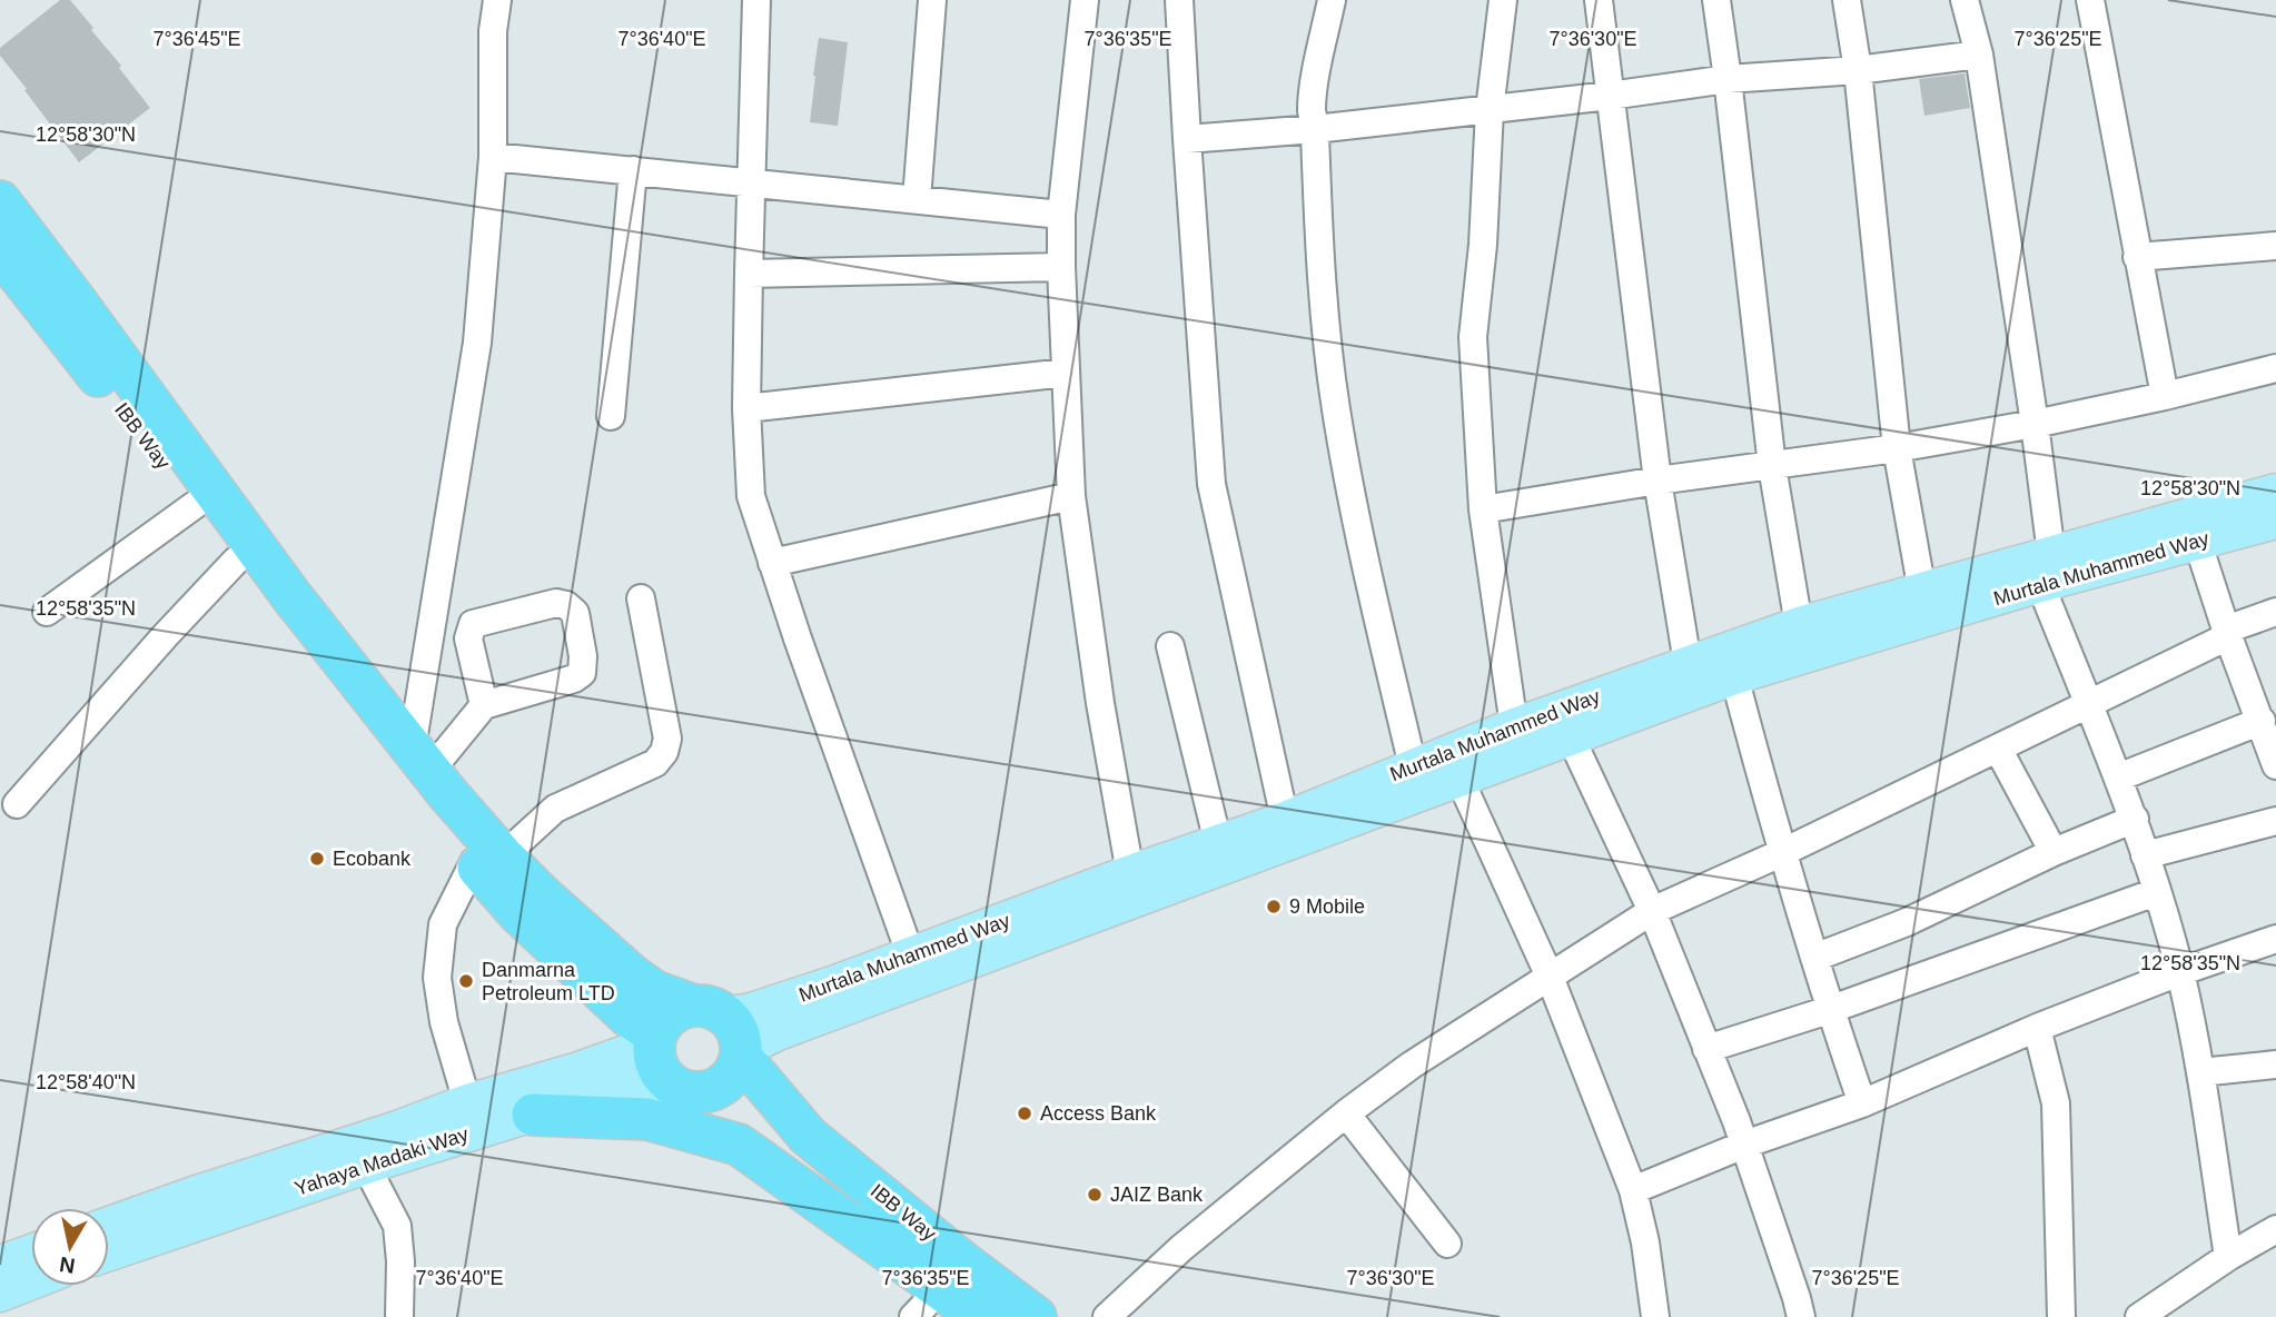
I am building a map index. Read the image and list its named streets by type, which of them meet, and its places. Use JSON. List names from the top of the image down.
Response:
{
  "streets": {
    "highway": ["IBB Way"],
    "main road": ["Murtala Muhammed Way", "Yahaya Madaki Way"]
  },
  "crossings": [
    ["IBB Way", "Murtala Muhammed Way"],
    ["IBB Way", "Yahaya Madaki Way"],
    ["Murtala Muhammed Way", "Yahaya Madaki Way"]
  ],
  "places": [
    "Ecobank",
    "9 Mobile",
    "Danmarna Petroleum LTD",
    "Access Bank",
    "JAIZ Bank"
  ],
  "north": "bottom",
  "coordinates": [
    "7°36'45\"E",
    "7°36'40\"E",
    "7°36'35\"E",
    "7°36'30\"E",
    "7°36'25\"E",
    "12°58'30\"N",
    "12°58'35\"N",
    "12°58'40\"N"
  ]
}
